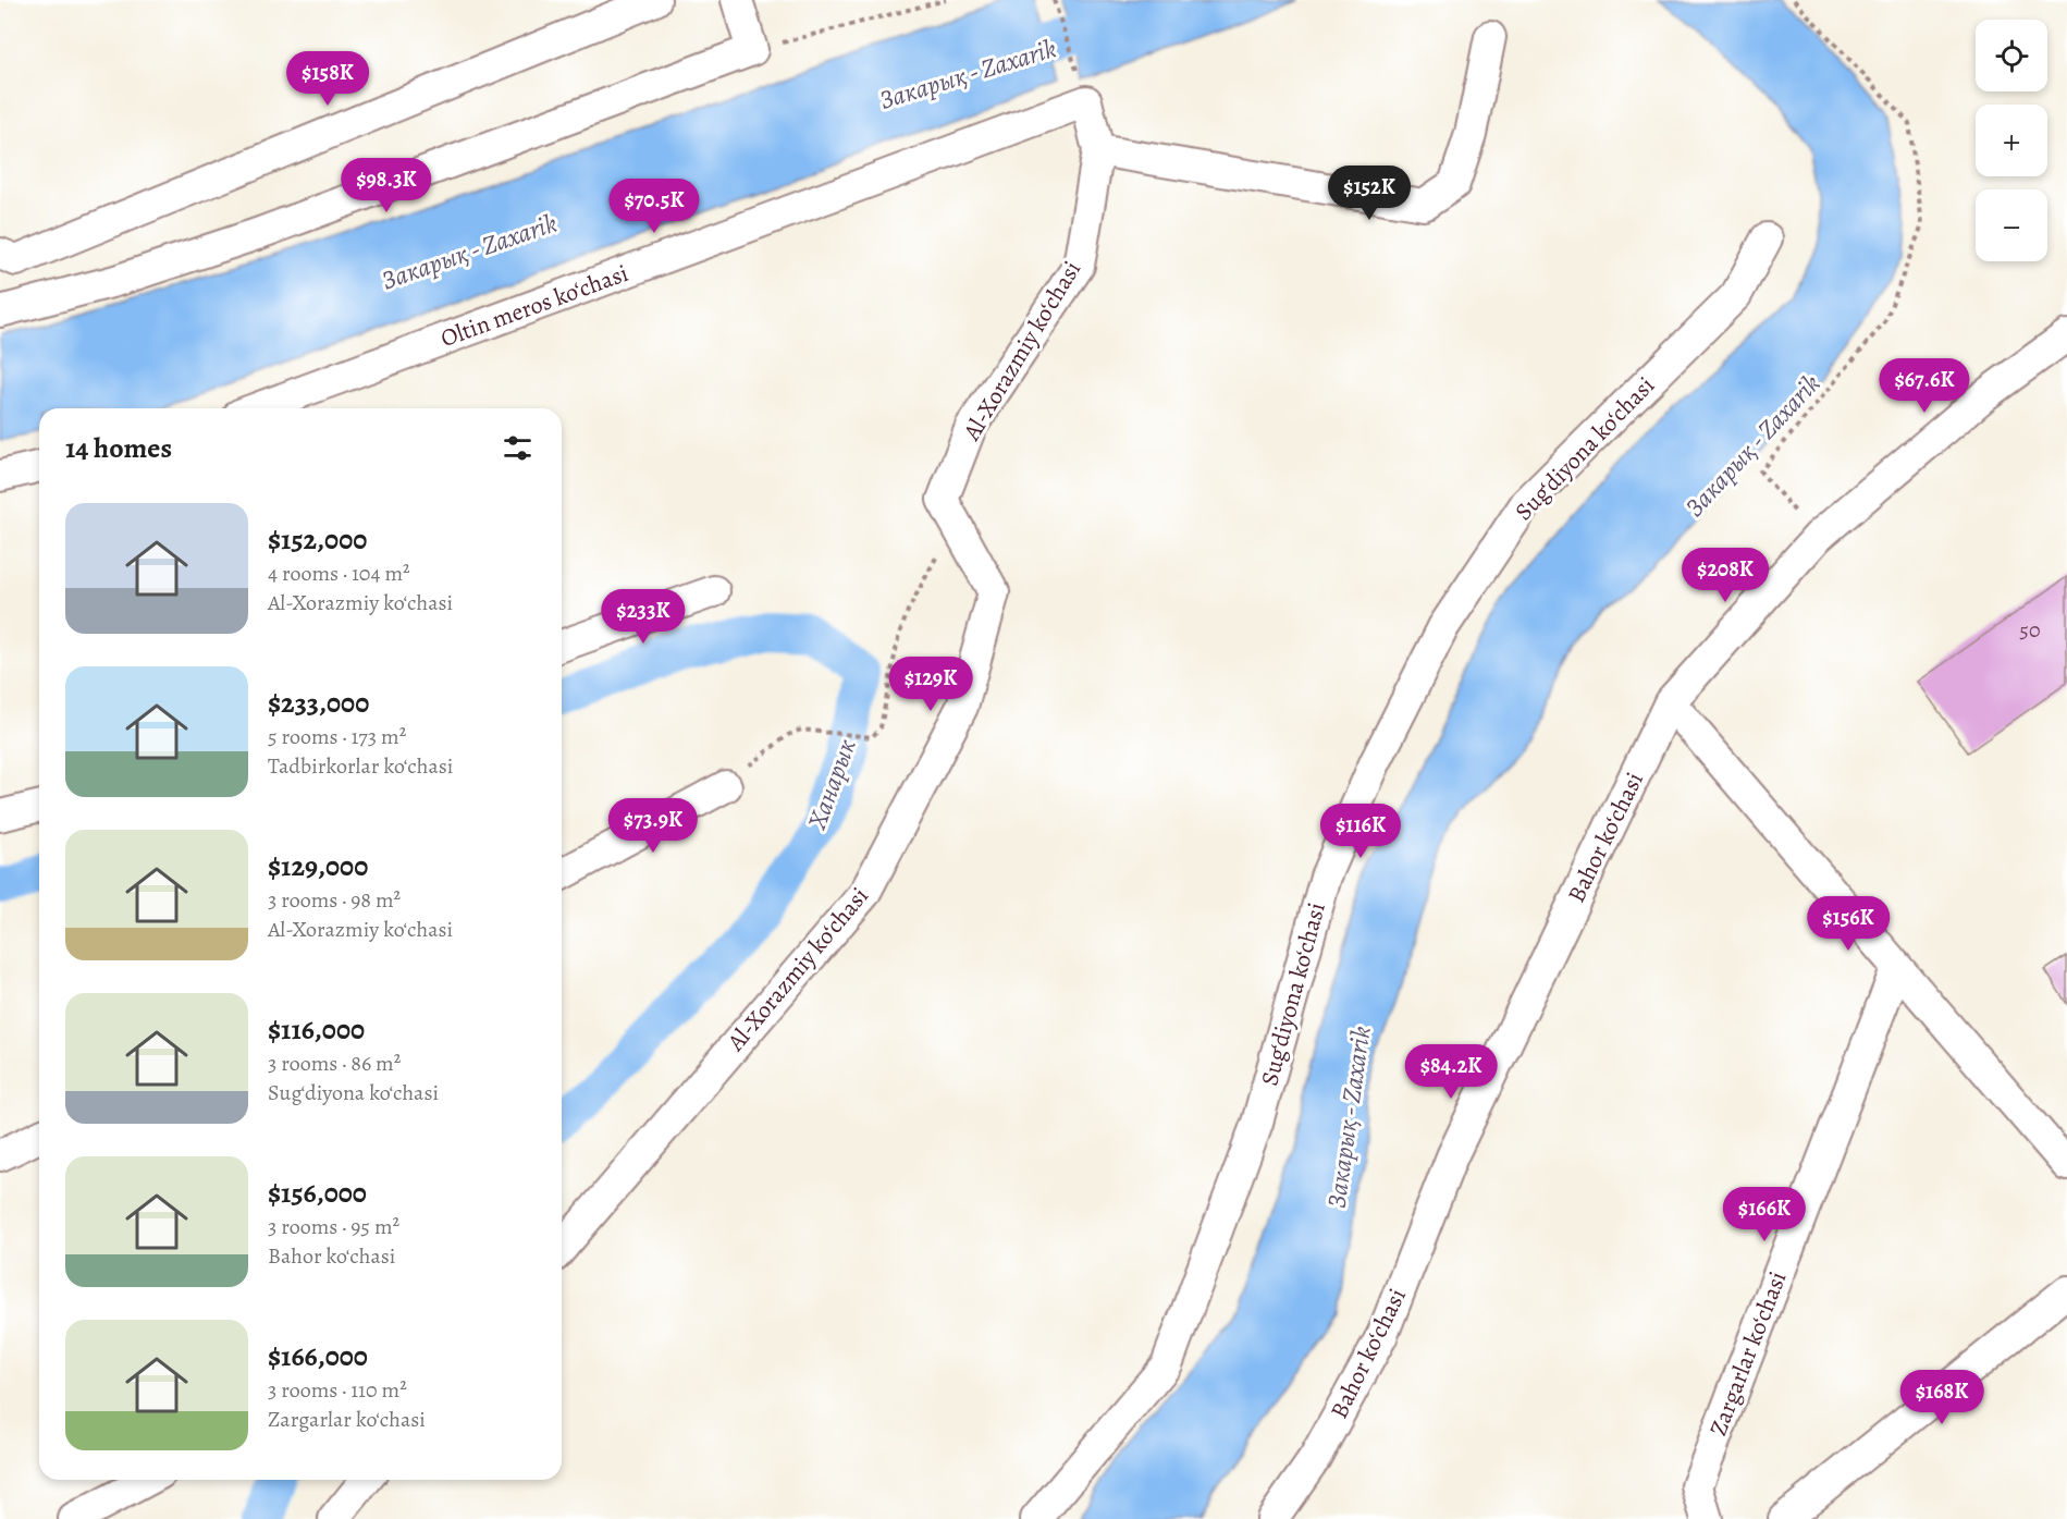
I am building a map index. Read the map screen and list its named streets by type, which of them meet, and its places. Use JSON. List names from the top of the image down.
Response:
{
  "streets": {
    "street": [
      "Oltin meros ko‘chasi",
      "Al-Xorazmiy ko‘chasi",
      "Sug‘diyona ko‘chasi",
      "Bahor ko‘chasi",
      "Zargarlar ko‘chasi"
    ]
  },
  "crossings": [
    ["Oltin meros ko‘chasi", "Al-Xorazmiy ko‘chasi"]
  ],
  "water": ["Закарық - Zaxarik", "Ханарык"],
  "house_numbers": ["50"],
  "page": {
    "map_buttons": ["+", "−"],
    "price": [
      "$158K",
      "$98.3K",
      "$152K",
      "$70.5K",
      "$67.6K",
      "$208K",
      "$233K",
      "$129K",
      "$73.9K",
      "$116K",
      "$156K",
      "$84.2K",
      "$166K",
      "$168K"
    ],
    "heading": "14 homes",
    "list": [
      {
        "name": "$152,000",
        "note": "4 rooms · 104 m² · Al-Xorazmiy ko‘chasi"
      },
      {
        "name": "$233,000",
        "note": "5 rooms · 173 m² · Tadbirkorlar ko‘chasi"
      },
      {
        "name": "$129,000",
        "note": "3 rooms · 98 m² · Al-Xorazmiy ko‘chasi"
      },
      {
        "name": "$116,000",
        "note": "3 rooms · 86 m² · Sug‘diyona ko‘chasi"
      },
      {
        "name": "$156,000",
        "note": "3 rooms · 95 m² · Bahor ko‘chasi"
      },
      {
        "name": "$166,000",
        "note": "3 rooms · 110 m² · Zargarlar ko‘chasi"
      }
    ]
  }
}
